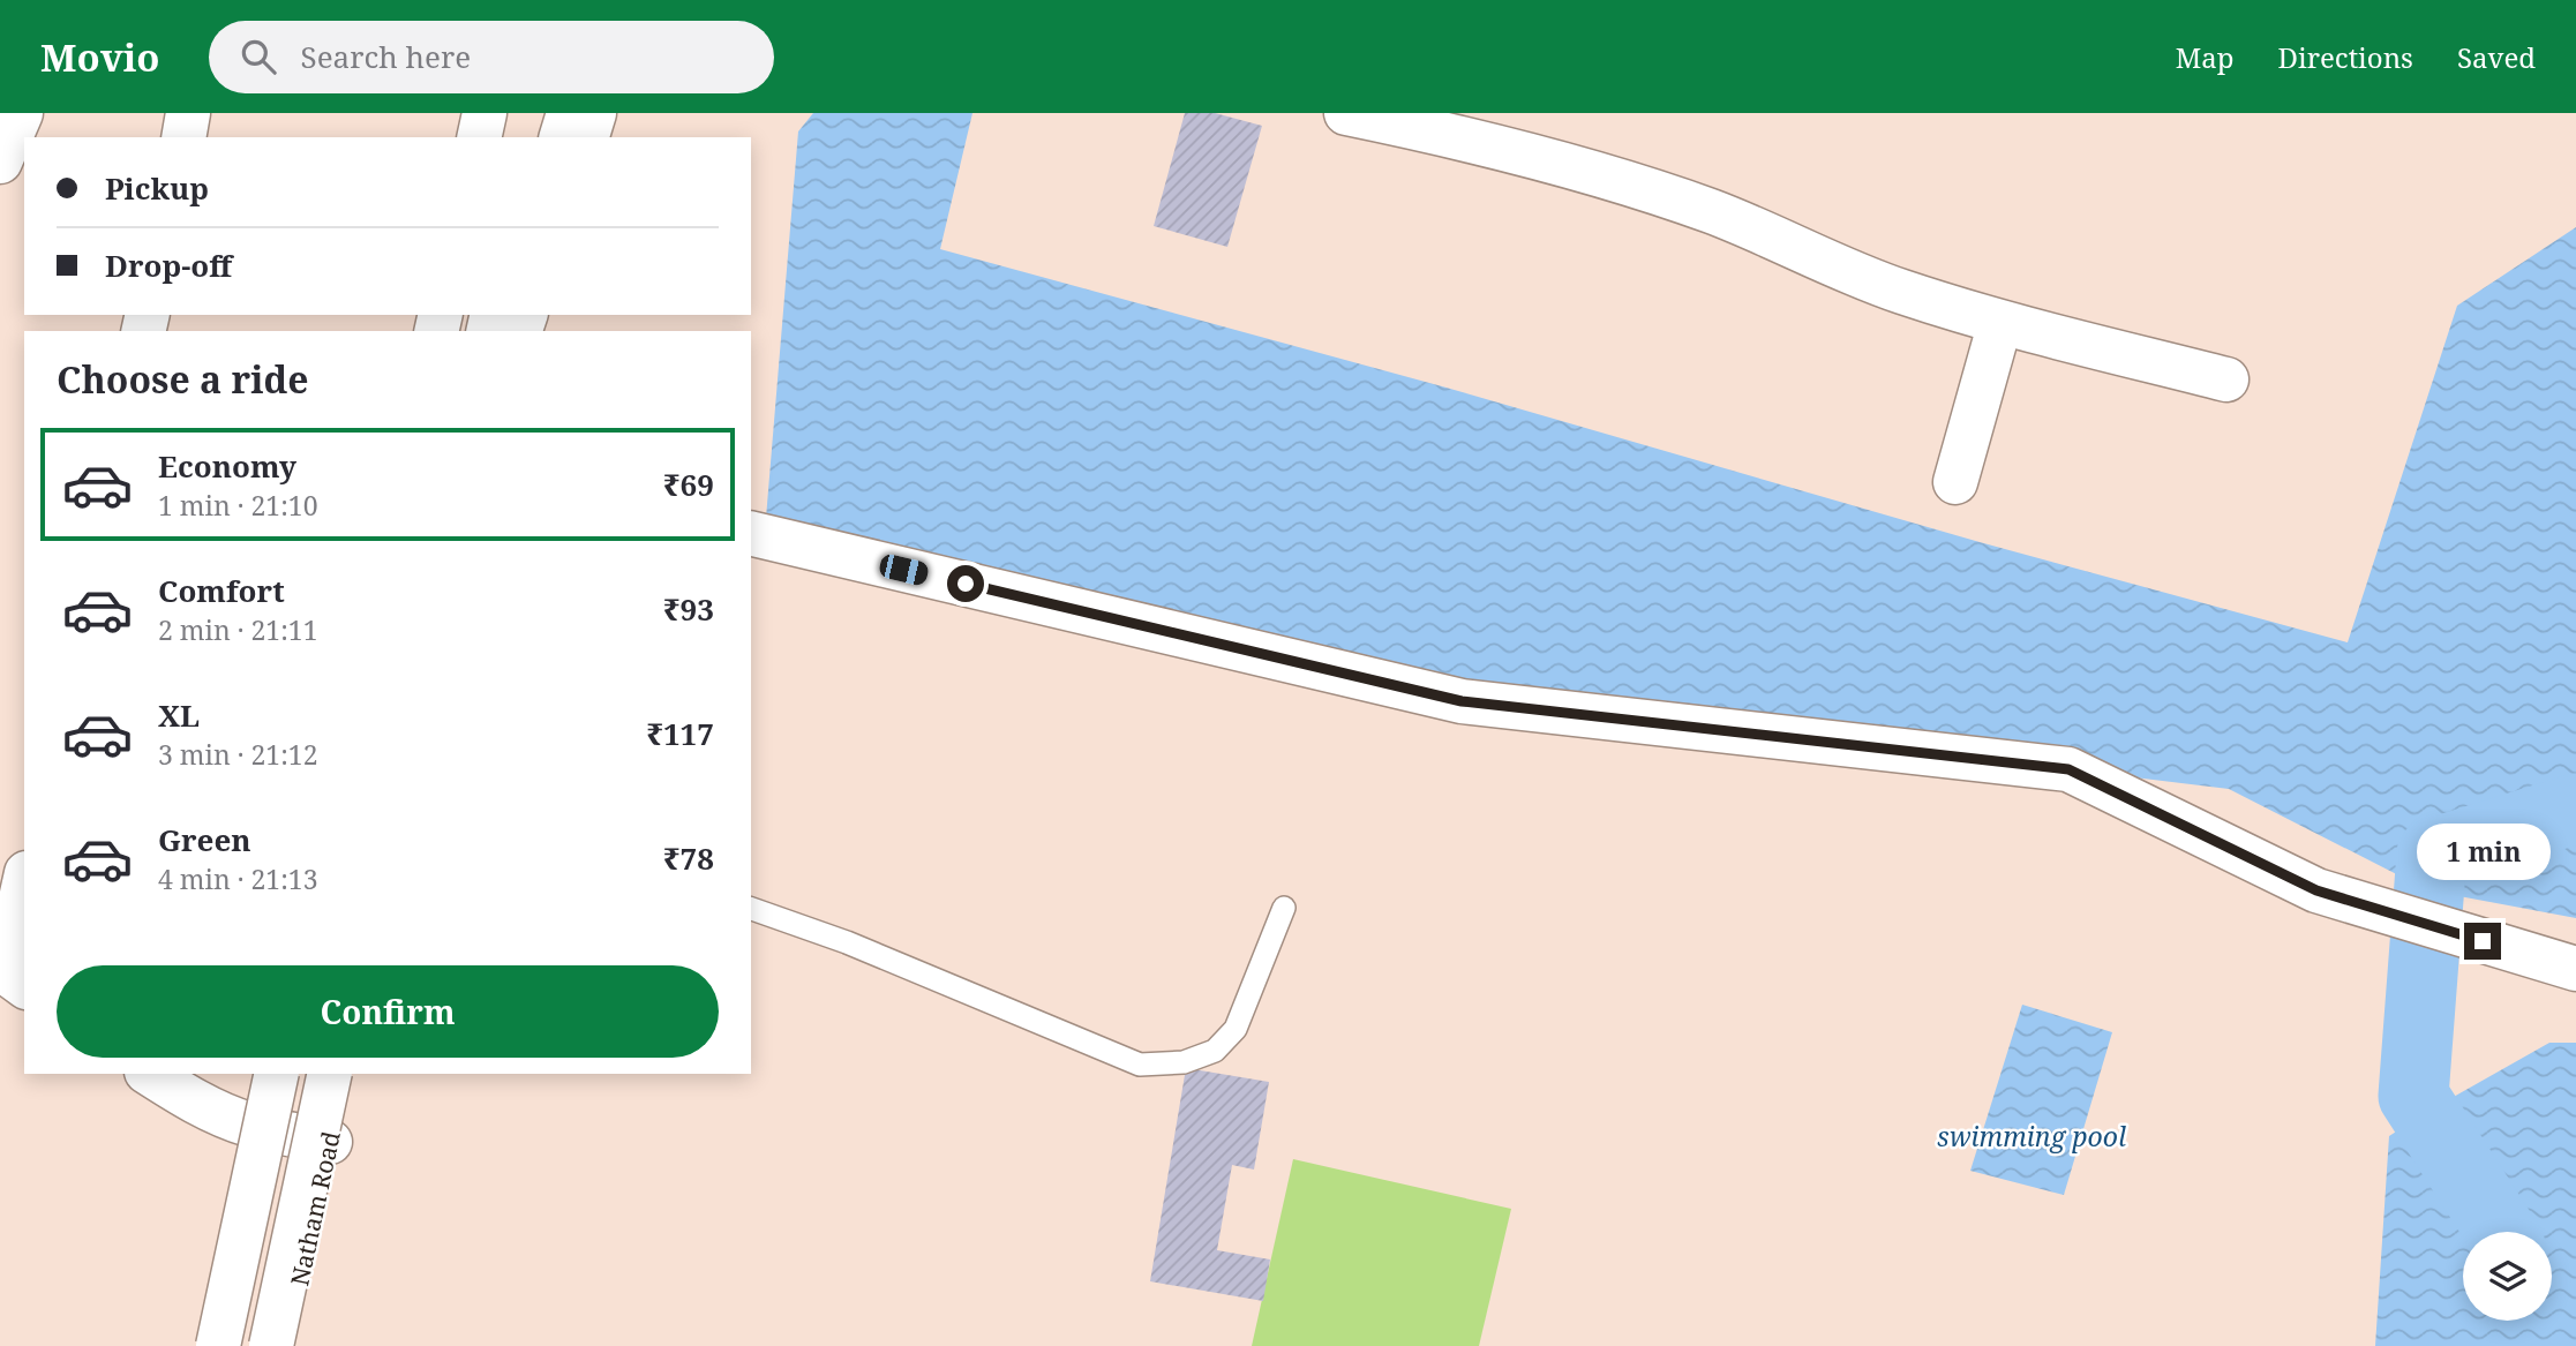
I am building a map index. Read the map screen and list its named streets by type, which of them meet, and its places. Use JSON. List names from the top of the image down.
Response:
{
  "streets": {
    "main road": ["Natham Road"]
  },
  "water": ["swimming pool"],
  "page": {
    "header": "Movio",
    "search": "Search here",
    "nav": ["Map", "Directions", "Saved"],
    "banner": ["Pickup", "Drop-off"],
    "heading": "Choose a ride",
    "list": [
      {
        "name": "Economy",
        "note": "1 min · 21:10",
        "value": "₹69"
      },
      {
        "name": "Comfort",
        "note": "2 min · 21:11",
        "value": "₹93"
      },
      {
        "name": "XL",
        "note": "3 min · 21:12",
        "value": "₹117"
      },
      {
        "name": "Green",
        "note": "4 min · 21:13",
        "value": "₹78"
      }
    ],
    "bubble": "1 min",
    "buttons": "Confirm"
  }
}
